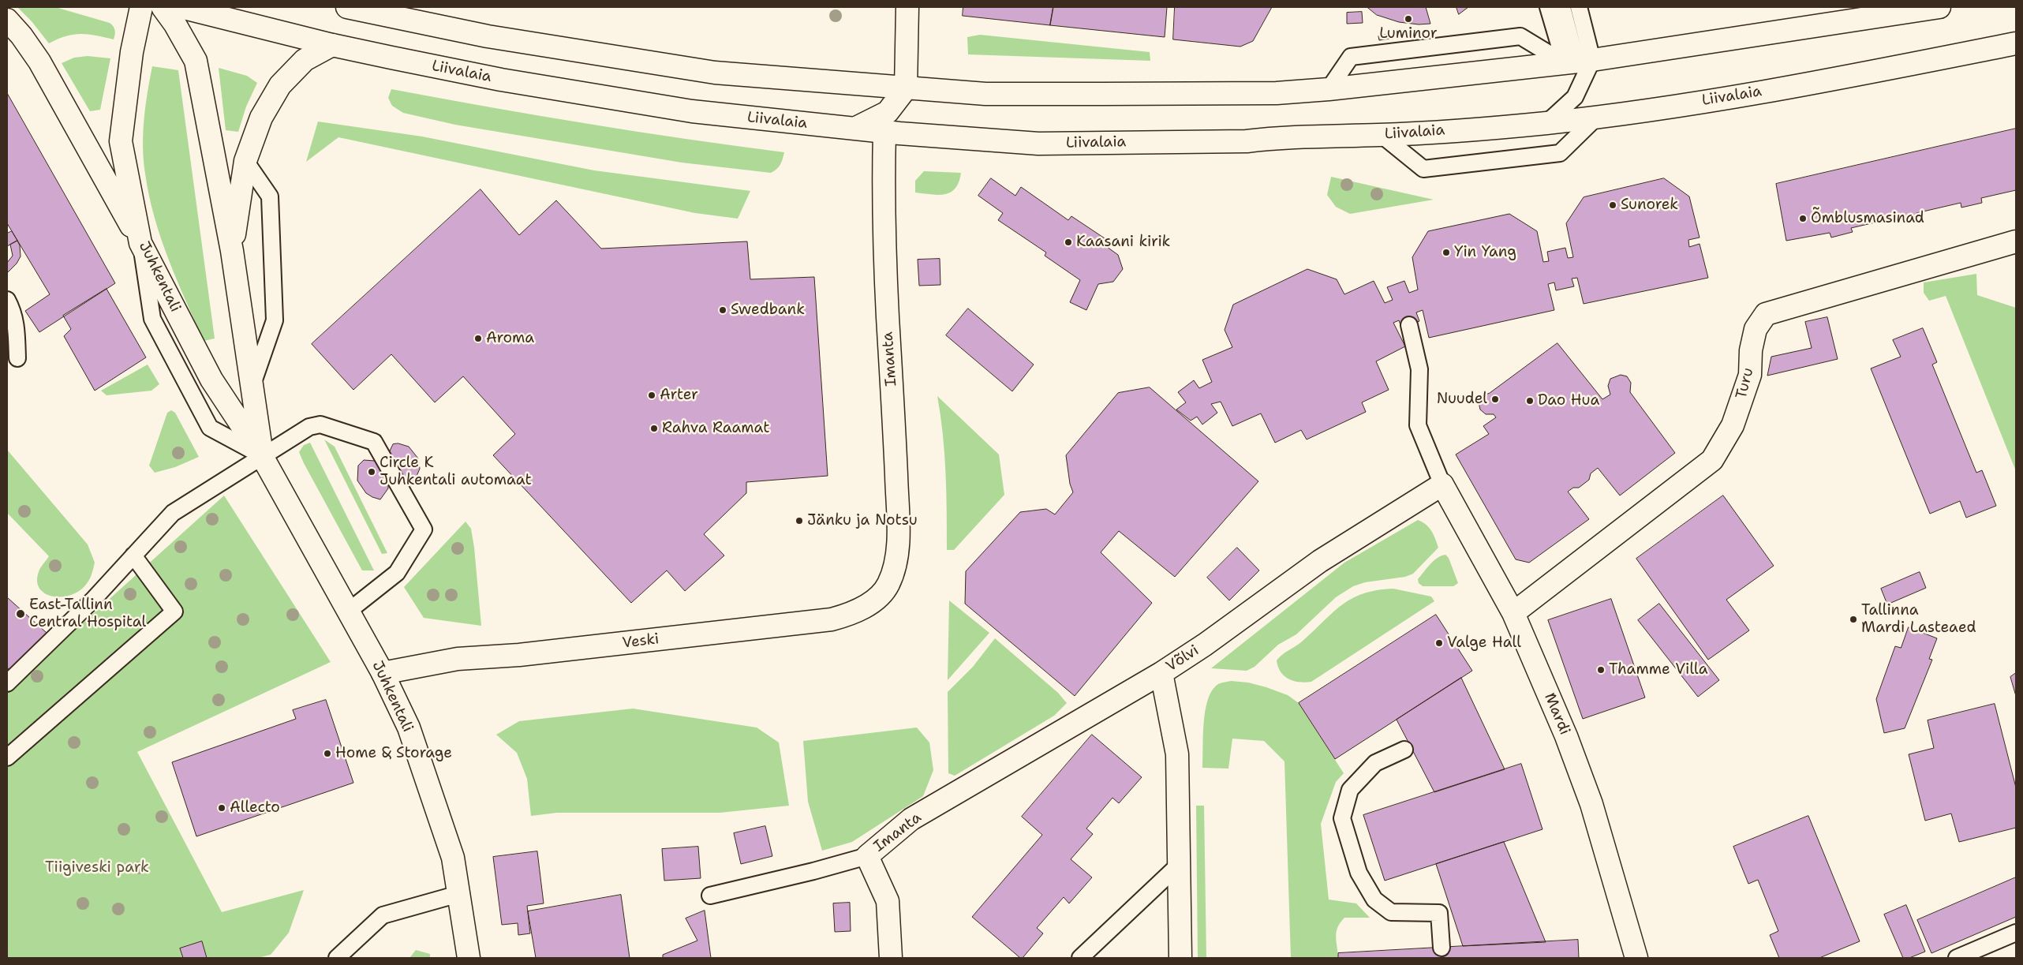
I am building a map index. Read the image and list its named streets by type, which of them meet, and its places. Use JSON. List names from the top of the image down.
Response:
{
  "streets": {
    "street": [
      "Liivalaia",
      "Juhkentali",
      "Imanta",
      "Turu",
      "Veski",
      "Võlvi",
      "Mardi"
    ]
  },
  "crossings": [
    ["Liivalaia", "Imanta"],
    ["Juhkentali", "Veski"],
    ["Imanta", "Veski"],
    ["Imanta", "Võlvi"],
    ["Turu", "Mardi"],
    ["Võlvi", "Mardi"]
  ],
  "parks": ["Tiigiveski park"],
  "places": [
    "Luminor",
    "Sunorek",
    "Õmblusmasinad",
    "Kaasani kirik",
    "Yin Yang",
    "Swedbank",
    "Aroma",
    "Arter",
    "Nuudel",
    "Dao Hua",
    "Rahva Raamat",
    "Circle K Juhkentali automaat",
    "Jänku ja Notsu",
    "East-Tallinn Central Hospital",
    "Tallinna Mardi Lasteaed",
    "Valge Hall",
    "Thamme Villa",
    "Home & Storage",
    "Allecto"
  ]
}
